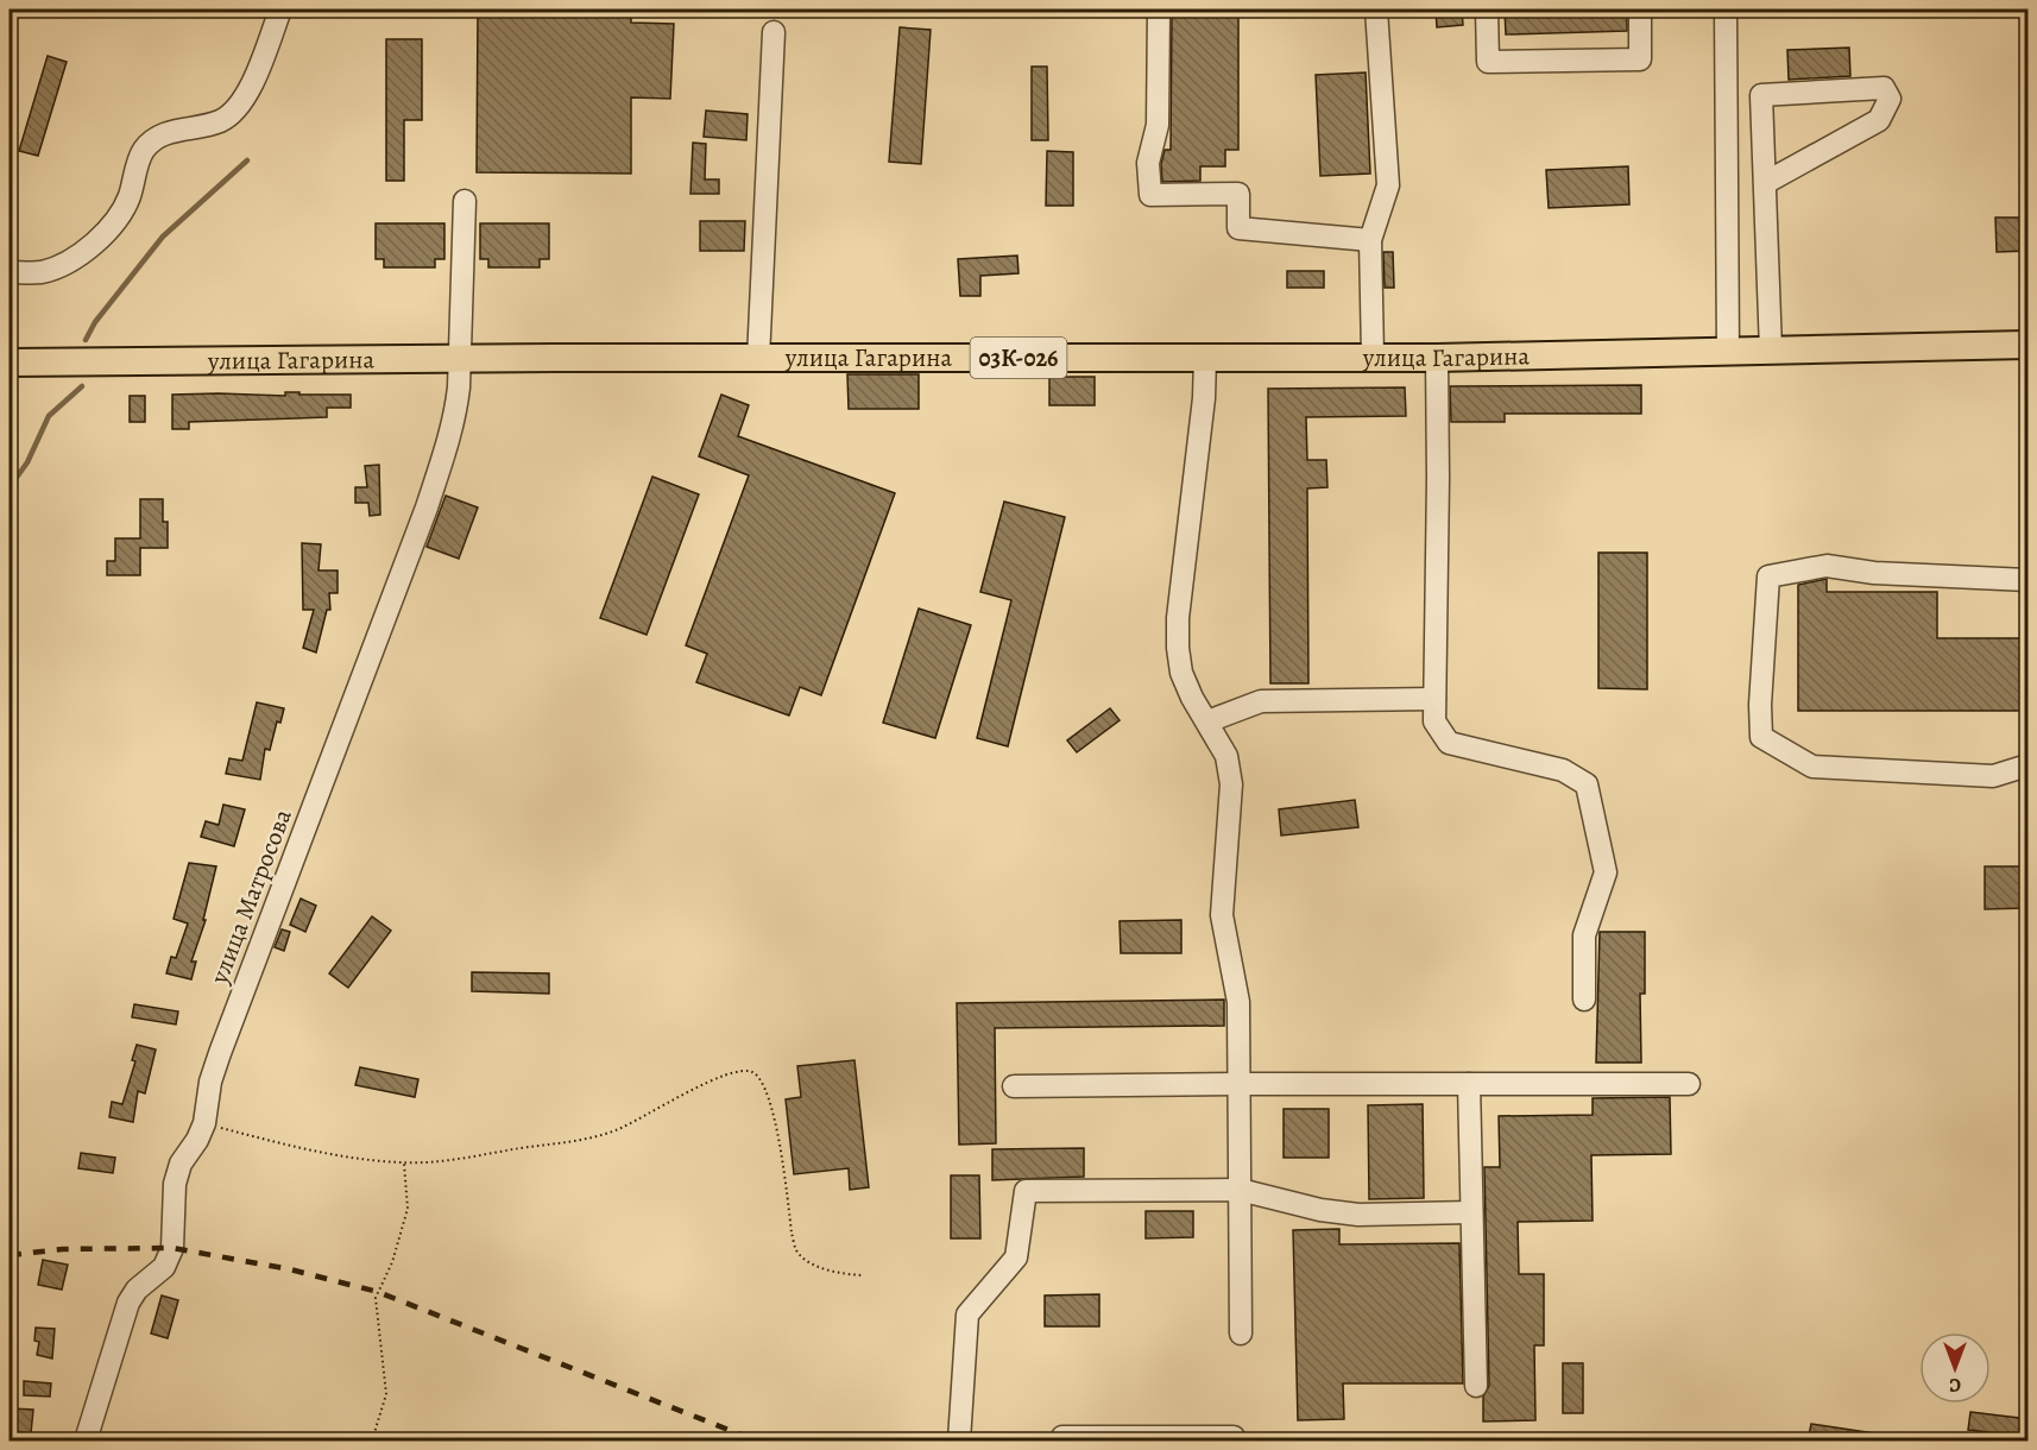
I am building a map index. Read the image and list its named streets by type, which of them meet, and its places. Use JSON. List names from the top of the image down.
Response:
{
  "streets": {
    "main road": ["улица Гагарина", "03К-026"],
    "street": ["улица Матросова"]
  },
  "crossings": [
    ["улица Гагарина", "улица Матросова"]
  ],
  "north": "bottom"
}
